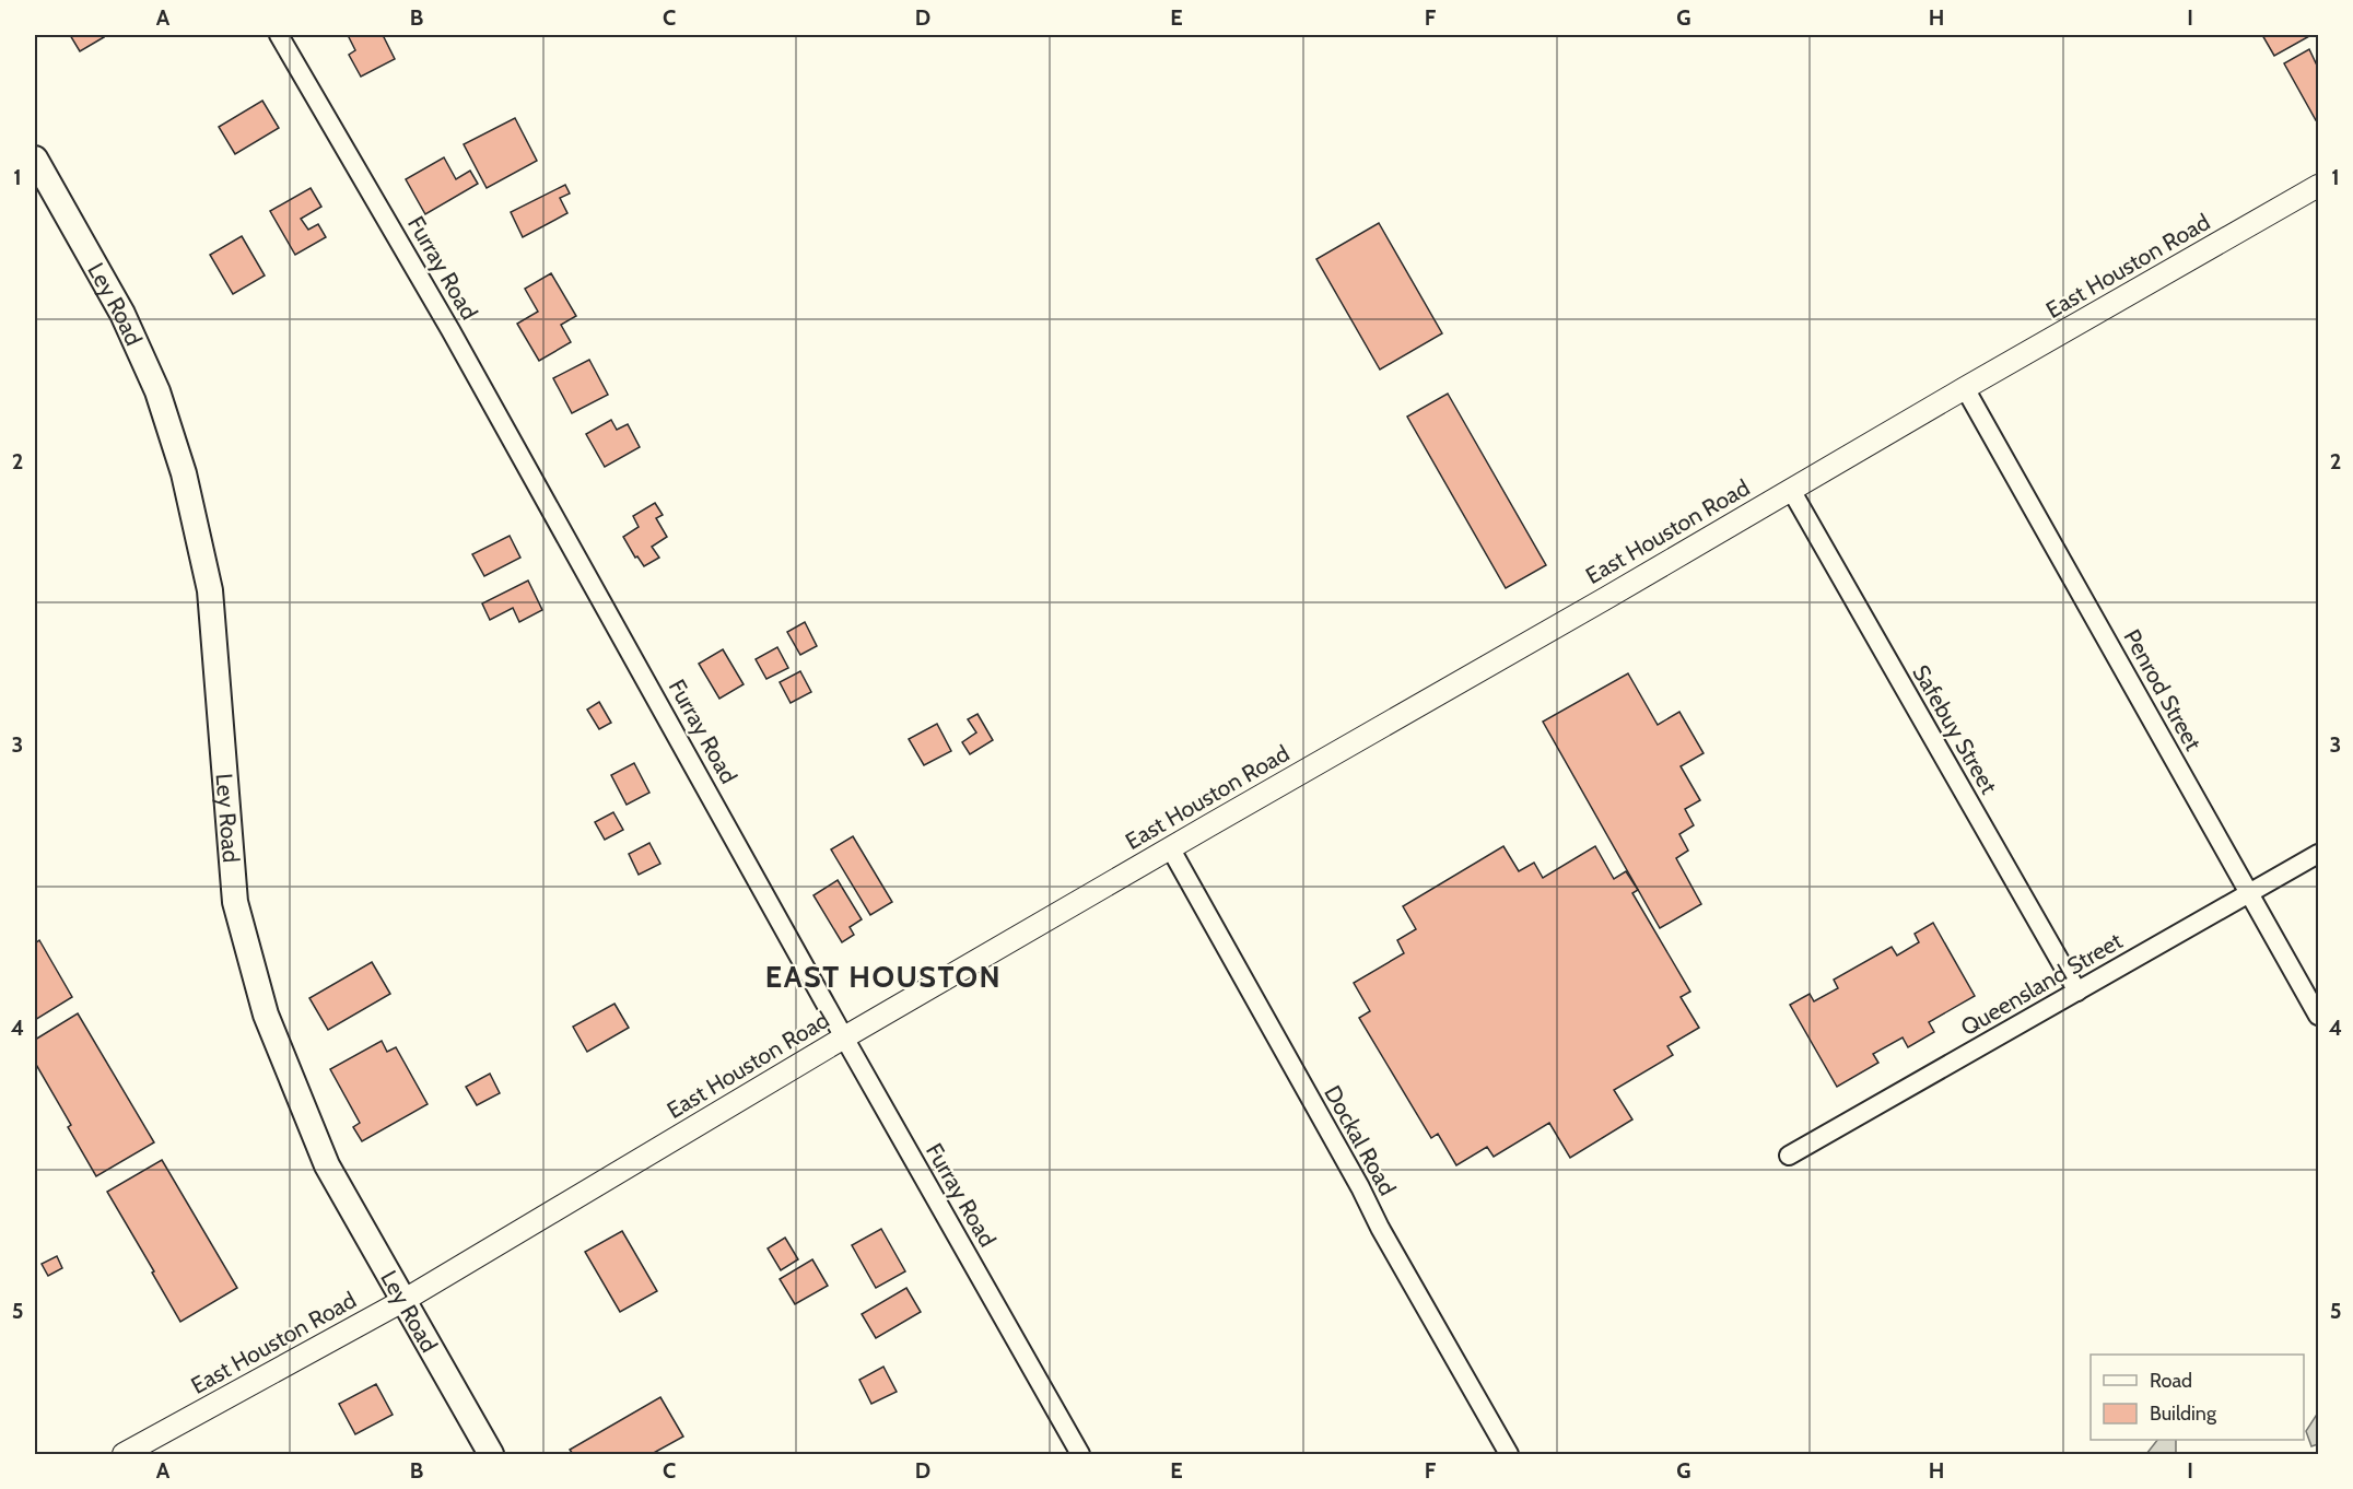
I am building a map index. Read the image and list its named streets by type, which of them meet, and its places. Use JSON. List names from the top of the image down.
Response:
{
  "streets": {
    "main road": ["Ley Road"],
    "street": [
      "East Houston Road",
      "Furray Road",
      "Penrod Street",
      "Safebuy Street",
      "Queensland Street",
      "Dockal Road"
    ]
  },
  "crossings": [
    ["East Houston Road", "Furray Road"],
    ["East Houston Road", "Ley Road"],
    ["East Houston Road", "Penrod Street"],
    ["East Houston Road", "Safebuy Street"],
    ["East Houston Road", "Dockal Road"],
    ["Penrod Street", "Queensland Street"],
    ["Safebuy Street", "Queensland Street"]
  ],
  "districts": ["EAST HOUSTON"],
  "legend": ["Road", "Building"],
  "grid": {
    "columns": [
      "A",
      "B",
      "C",
      "D",
      "E",
      "F",
      "G",
      "H",
      "I"
    ],
    "rows": [
      "1",
      "2",
      "3",
      "4",
      "5"
    ]
  }
}
